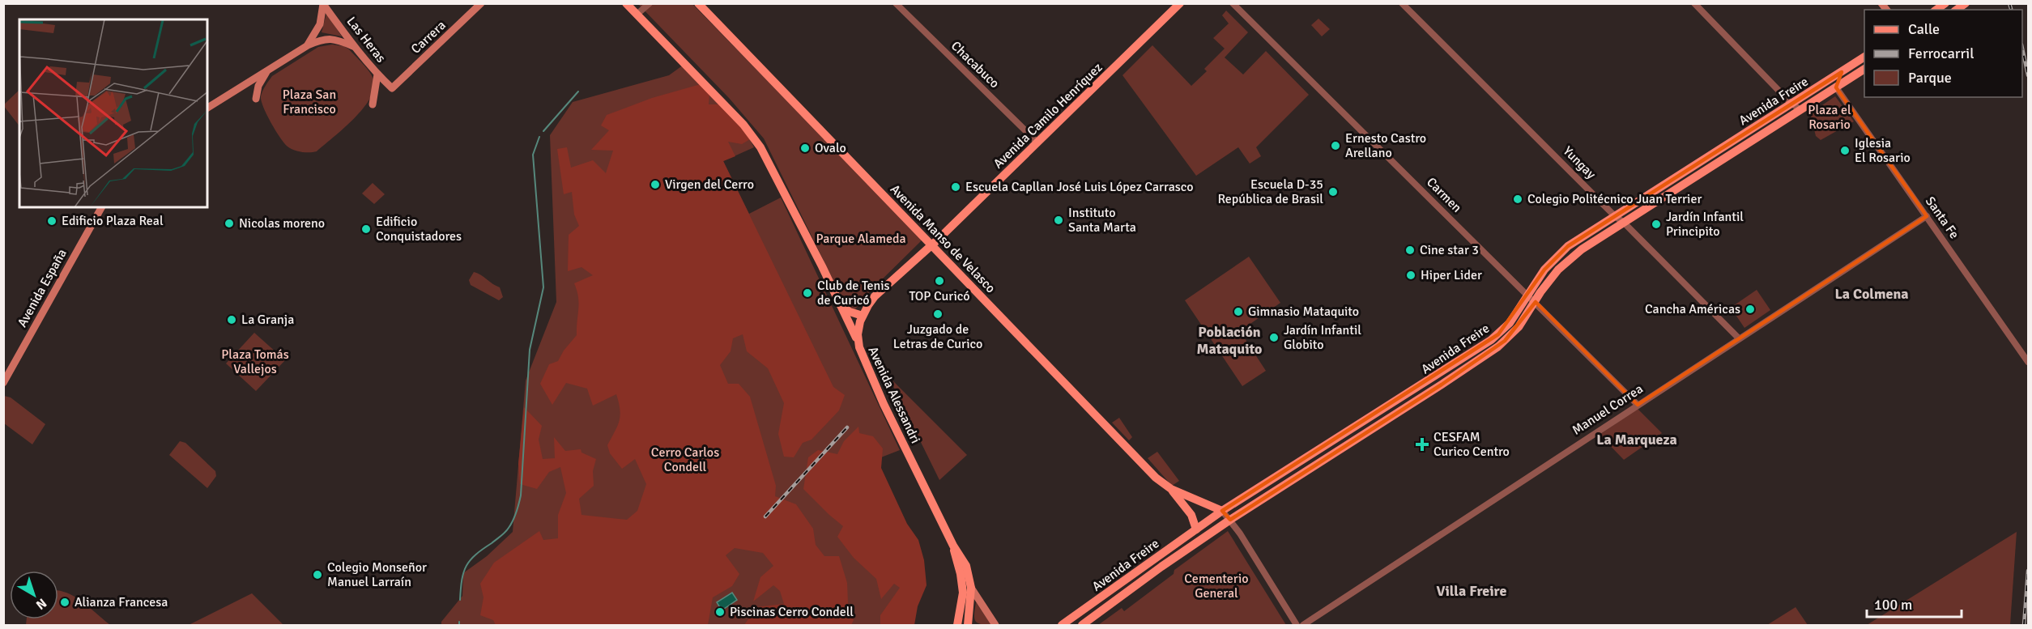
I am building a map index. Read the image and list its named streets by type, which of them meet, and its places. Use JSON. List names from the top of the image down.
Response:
{
  "streets": {
    "main road": [
      "Carrera",
      "Las Heras",
      "Avenida Freire",
      "Avenida Camilo Henríquez",
      "Avenida Manso de Velasco",
      "Avenida España",
      "Avenida Alessandri"
    ],
    "street": [
      "Chacabuco",
      "Yungay",
      "Carmen",
      "Santa Fe",
      "Manuel Correa"
    ]
  },
  "crossings": [
    ["Carrera", "Las Heras"],
    ["Chacabuco", "Avenida Camilo Henríquez"],
    ["Avenida Freire", "Yungay"],
    ["Avenida Freire", "Carmen"],
    ["Avenida Freire", "Santa Fe"],
    ["Avenida Freire", "Avenida Manso de Velasco"],
    ["Avenida Camilo Henríquez", "Avenida Manso de Velasco"],
    ["Avenida Camilo Henríquez", "Avenida Alessandri"],
    ["Yungay", "Manuel Correa"],
    ["Carmen", "Manuel Correa"],
    ["Santa Fe", "Manuel Correa"],
    ["Avenida Manso de Velasco", "Avenida Alessandri"]
  ],
  "districts": [
    "La Colmena",
    "Población Mataquito",
    "La Marqueza",
    "Villa Freire"
  ],
  "parks": [
    "Plaza San Francisco",
    "Plaza el Rosario",
    "Parque Alameda",
    "Plaza Tomás Vallejos",
    "Cerro Carlos Condell",
    "Cementerio General"
  ],
  "places": {
    "other": [
      "Ernesto Castro Arellano",
      "Ovalo",
      "Iglesia El Rosario",
      "Virgen del Cerro",
      "Escuela Capllan José Luis López Carrasco",
      "Escuela D-35 República de Brasil",
      "Colegio Politécnico Juan Terrier",
      "Instituto Santa Marta",
      "Edificio Plaza Real",
      "Nicolas moreno",
      "Jardín Infantil Principito",
      "Edificio Conquistadores",
      "Cine star 3",
      "Hiper Lider",
      "TOP Curicó",
      "Club de Tenis de Curicó",
      "Cancha Américas",
      "Gimnasio Mataquito",
      "Juzgado de Letras de Curico",
      "La Granja",
      "Jardín Infantil Globito",
      "Colegio Monseñor Manuel Larraín",
      "Alianza Francesa",
      "Piscinas Cerro Condell"
    ],
    "health": ["CESFAM Curico Centro"]
  },
  "legend": ["Calle", "Ferrocarril", "Parque"],
  "scale_bar": "100 m",
  "north": "bottom right"
}
